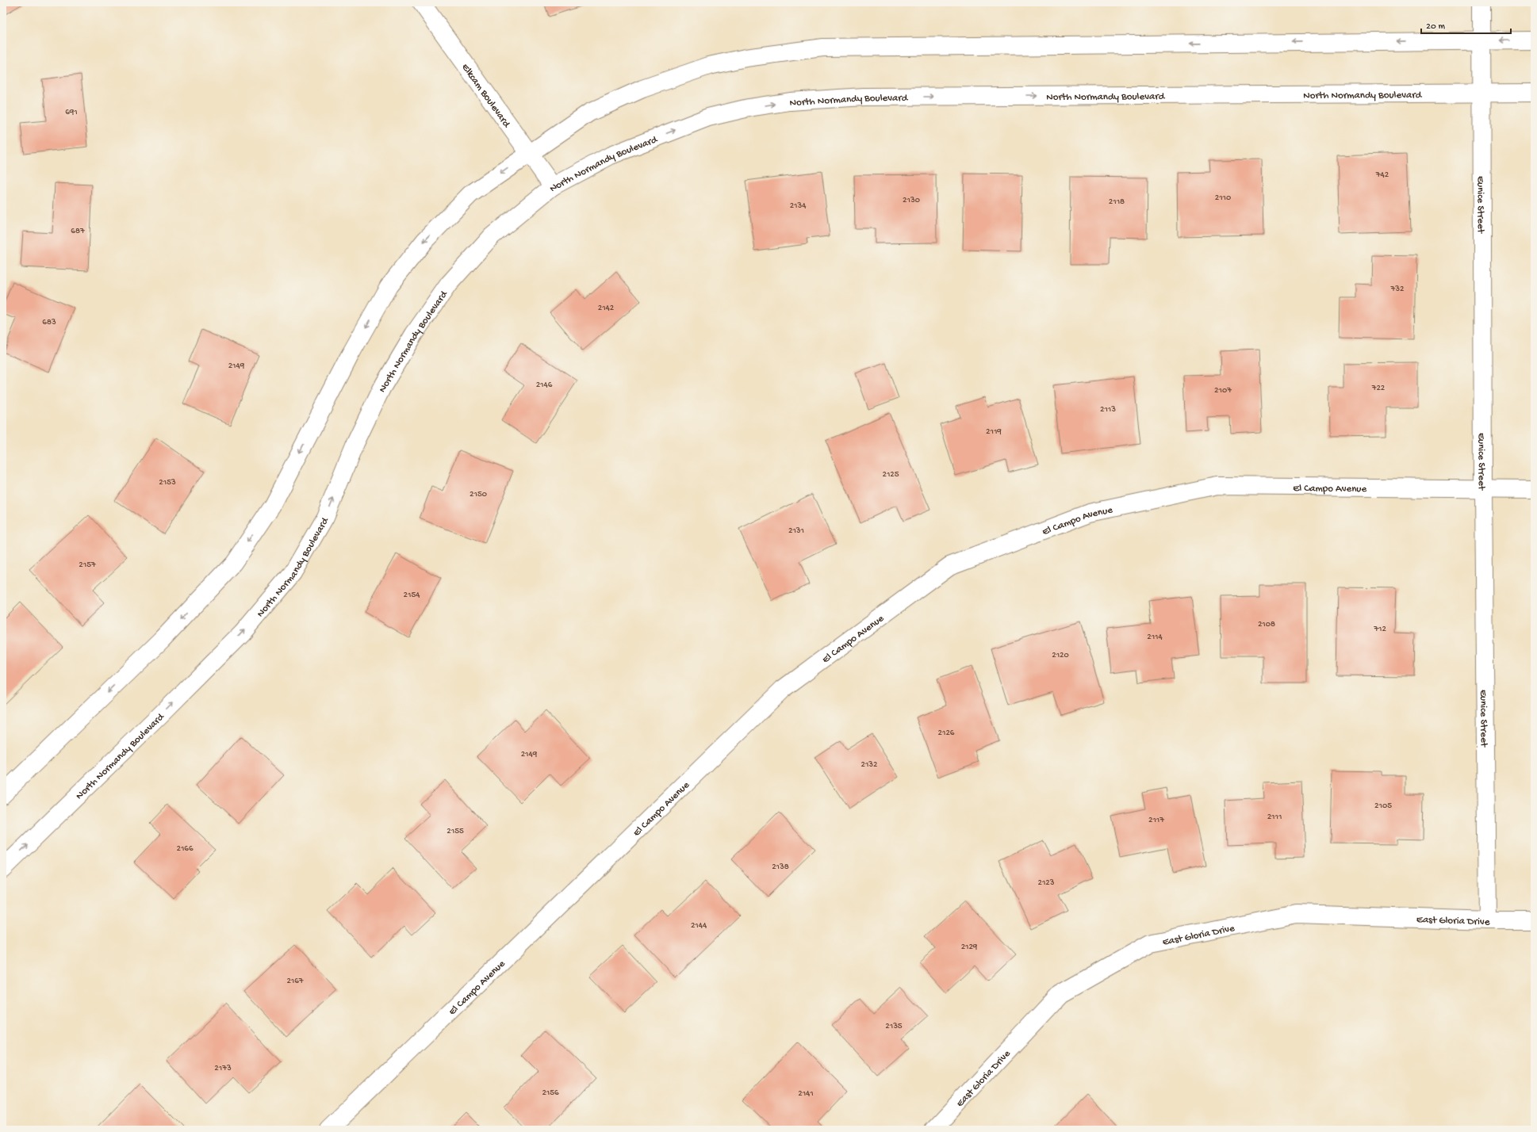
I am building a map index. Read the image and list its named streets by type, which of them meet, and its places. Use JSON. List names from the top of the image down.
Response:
{
  "streets": {
    "street": [
      "Elkcam Boulevard",
      "North Normandy Boulevard",
      "Eunice Street",
      "El Campo Avenue",
      "East Gloria Drive"
    ]
  },
  "crossings": [
    ["Elkcam Boulevard", "North Normandy Boulevard"],
    ["North Normandy Boulevard", "Eunice Street"],
    ["Eunice Street", "El Campo Avenue"],
    ["Eunice Street", "East Gloria Drive"]
  ],
  "house_numbers": [
    "691",
    "742",
    "2110",
    "2130",
    "2118",
    "2134",
    "687",
    "732",
    "2142",
    "683",
    "2149",
    "2146",
    "722",
    "2107",
    "2113",
    "2119",
    "2125",
    "2153",
    "2150",
    "2131",
    "2157",
    "2154",
    "2108",
    "712",
    "2114",
    "2120",
    "2126",
    "2149",
    "2132",
    "2105",
    "2111",
    "2117",
    "2155",
    "2166",
    "2138",
    "2123",
    "2144",
    "2129",
    "2167",
    "2135",
    "2173",
    "2156",
    "2141"
  ],
  "scale_bar": "20 m"
}
